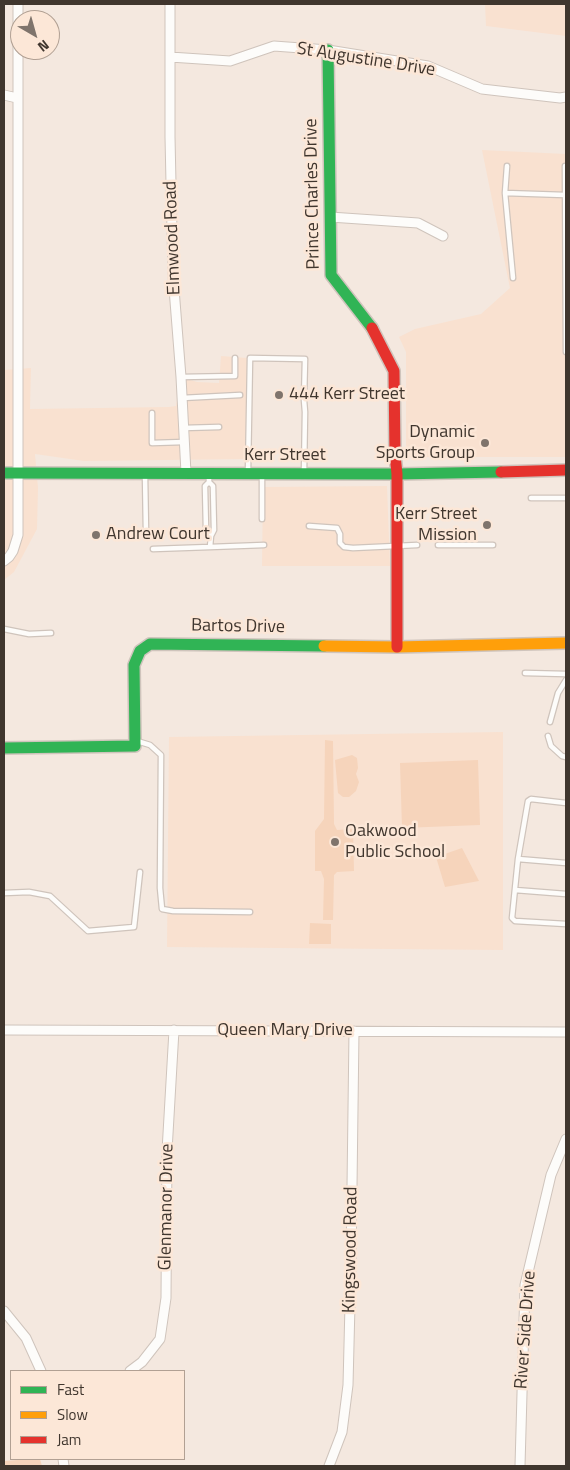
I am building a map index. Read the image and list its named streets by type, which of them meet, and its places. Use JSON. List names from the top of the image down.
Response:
{
  "streets": {
    "street": [
      "St Augustine Drive",
      "Prince Charles Drive",
      "Elmwood Road",
      "Kerr Street",
      "Bartos Drive",
      "Queen Mary Drive",
      "Glenmanor Drive",
      "Kingswood Road",
      "River Side Drive"
    ]
  },
  "crossings": [
    ["St Augustine Drive", "Prince Charles Drive"],
    ["St Augustine Drive", "Elmwood Road"],
    ["Prince Charles Drive", "Kerr Street"],
    ["Prince Charles Drive", "Bartos Drive"],
    ["Elmwood Road", "Kerr Street"],
    ["Queen Mary Drive", "Glenmanor Drive"],
    ["Queen Mary Drive", "Kingswood Road"]
  ],
  "places": [
    "444 Kerr Street",
    "Dynamic Sports Group",
    "Kerr Street Mission",
    "Andrew Court",
    "Oakwood Public School"
  ],
  "legend": ["Fast", "Slow", "Jam"],
  "north": "bottom right"
}
